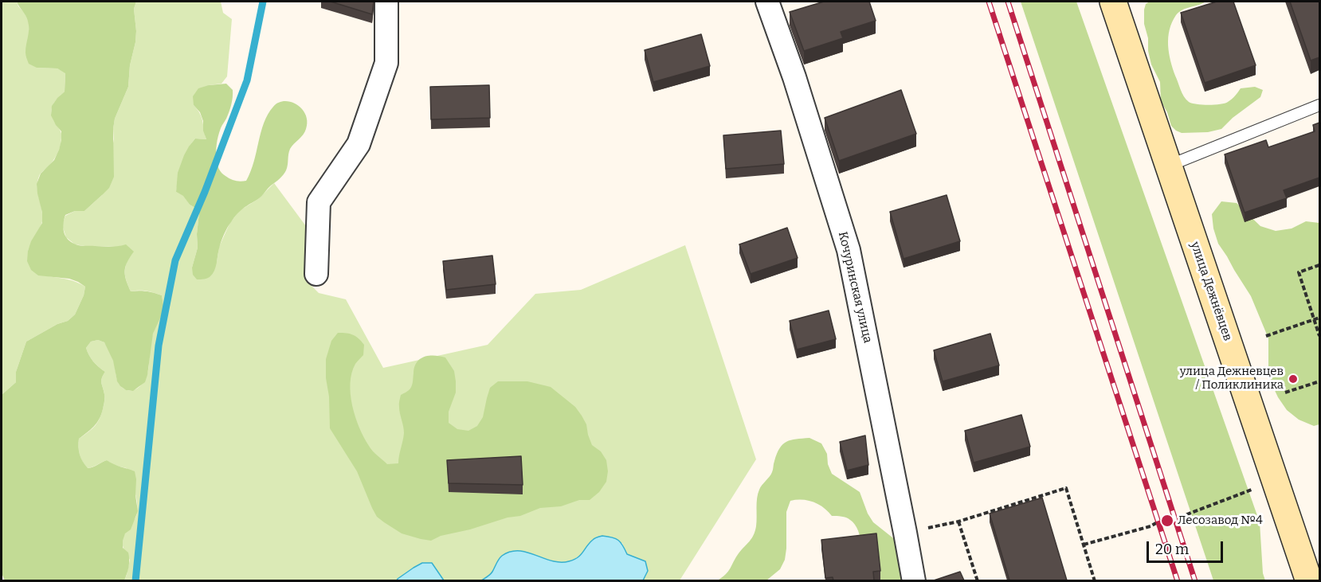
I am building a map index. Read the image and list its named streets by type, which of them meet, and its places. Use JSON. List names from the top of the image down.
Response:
{
  "streets": {
    "main road": ["улица Дежнёвцев"],
    "street": ["Кочуринская улица"]
  },
  "places": ["улица Дежневцев / Поликлиника", "Лесозавод №4"],
  "scale_bar": "20 m"
}
